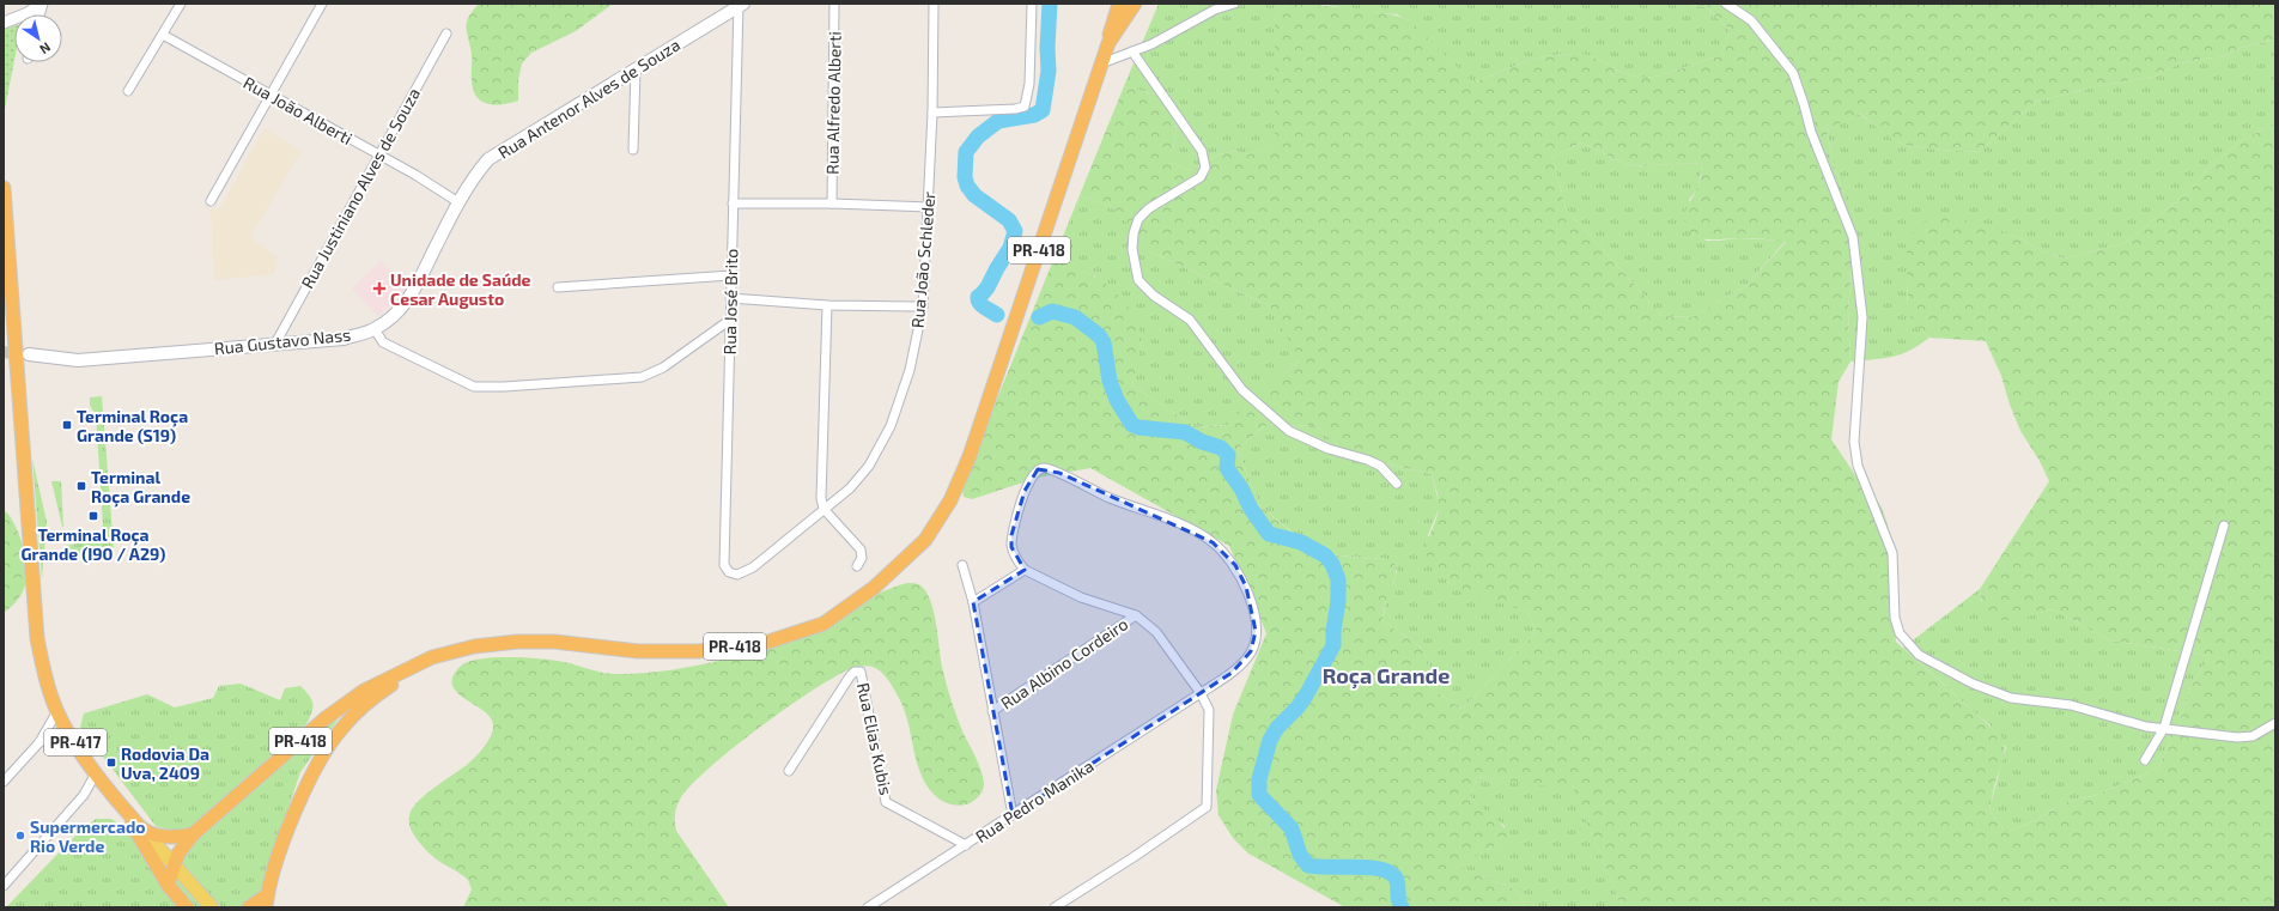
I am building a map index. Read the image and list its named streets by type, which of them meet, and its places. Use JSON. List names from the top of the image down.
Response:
{
  "streets": {
    "highway": ["PR-418", "PR-417"],
    "main road": ["Rua Antenor Alves de Souza", "Rua Gustavo Nass"],
    "street": [
      "Rua Alfredo Alberti",
      "Rua João Alberti",
      "Rua Justiniano Alves de Souza",
      "Rua João Schleder",
      "Rua José Brito",
      "Rua Albino Cordeiro",
      "Rua Elias Kubis",
      "Rua Pedro Manika"
    ]
  },
  "crossings": [
    ["Rua Antenor Alves de Souza", "Rua João Alberti"],
    ["Rua Antenor Alves de Souza", "Rua José Brito"],
    ["Rua Antenor Alves de Souza", "Rua Gustavo Nass"],
    ["Rua João Alberti", "Rua Justiniano Alves de Souza"],
    ["Rua Justiniano Alves de Souza", "Rua Gustavo Nass"],
    ["PR-418", "PR-417"],
    ["Rua João Schleder", "Rua José Brito"],
    ["Rua José Brito", "Rua Gustavo Nass"],
    ["Rua Elias Kubis", "Rua Pedro Manika"]
  ],
  "districts": ["Roça Grande"],
  "places": {
    "health": ["Unidade de Saúde Cesar Augusto"],
    "transit": [
      "Terminal Roça Grande (S19)",
      "Terminal Roça Grande",
      "Terminal Roça Grande (I90 / A29)",
      "Rodovia Da Uva, 2409"
    ],
    "other": ["Supermercado Rio Verde"]
  },
  "north": "bottom right"
}
